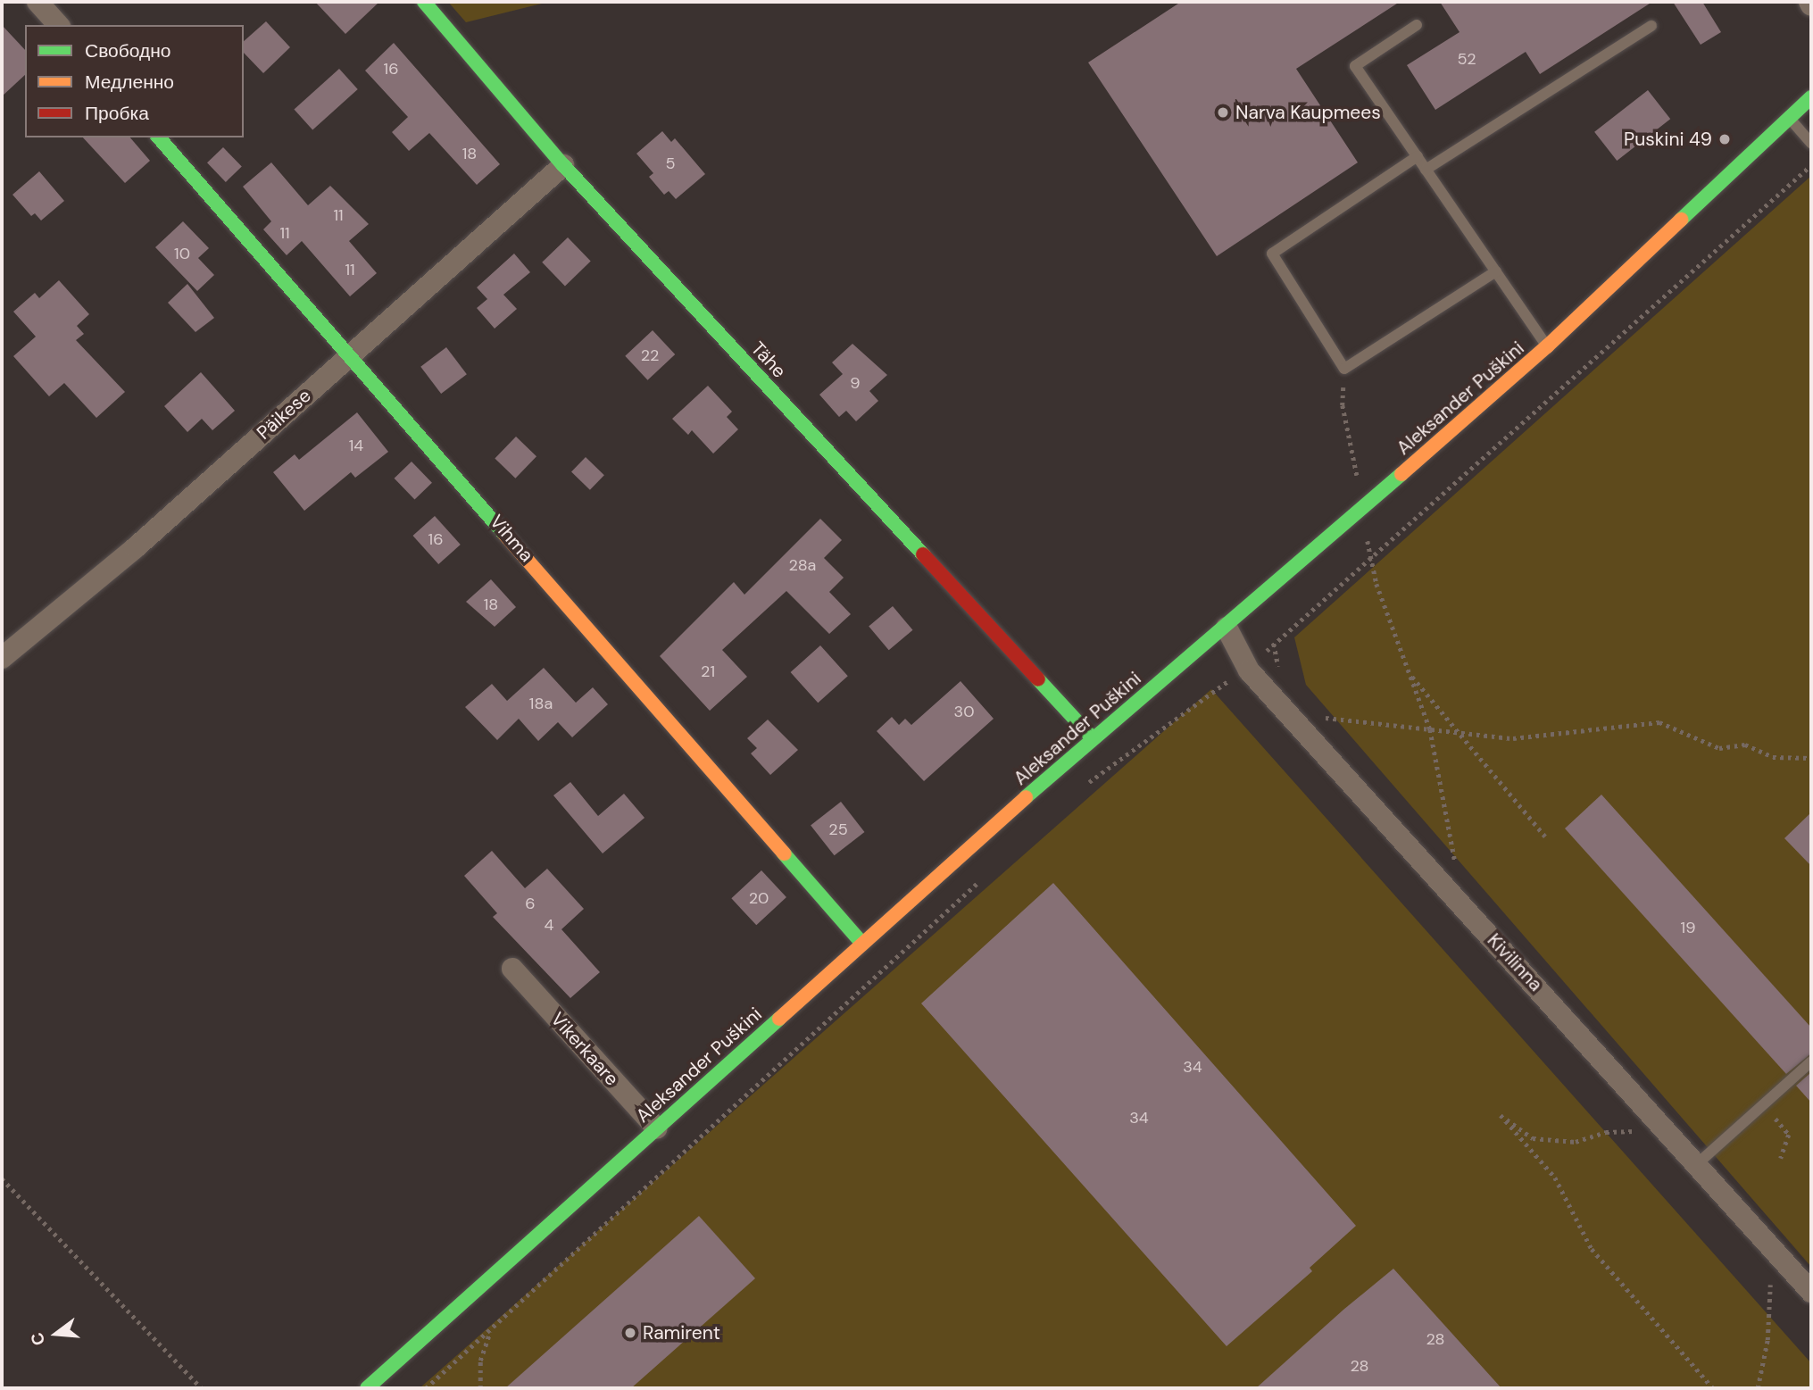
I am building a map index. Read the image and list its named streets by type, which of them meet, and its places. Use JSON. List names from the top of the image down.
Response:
{
  "streets": {
    "street": [
      "Tähe",
      "Aleksander Puškini",
      "Päikese",
      "Vihma",
      "Kivilinna",
      "Vikerkaare"
    ]
  },
  "crossings": [
    ["Tähe", "Aleksander Puškini"],
    ["Tähe", "Päikese"],
    ["Aleksander Puškini", "Vihma"],
    ["Aleksander Puškini", "Kivilinna"],
    ["Aleksander Puškini", "Vikerkaare"],
    ["Päikese", "Vihma"]
  ],
  "places": ["Narva Kaupmees", "Puskini 49", "Ramirent"],
  "house_numbers": [
    "52",
    "16",
    "18",
    "5",
    "11",
    "11",
    "10",
    "11",
    "22",
    "9",
    "14",
    "16",
    "28a",
    "18",
    "21",
    "18a",
    "30",
    "25",
    "20",
    "6",
    "4",
    "19",
    "34",
    "34",
    "28",
    "28"
  ],
  "legend": ["Свободно", "Медленно", "Пробка"],
  "north": "left"
}
